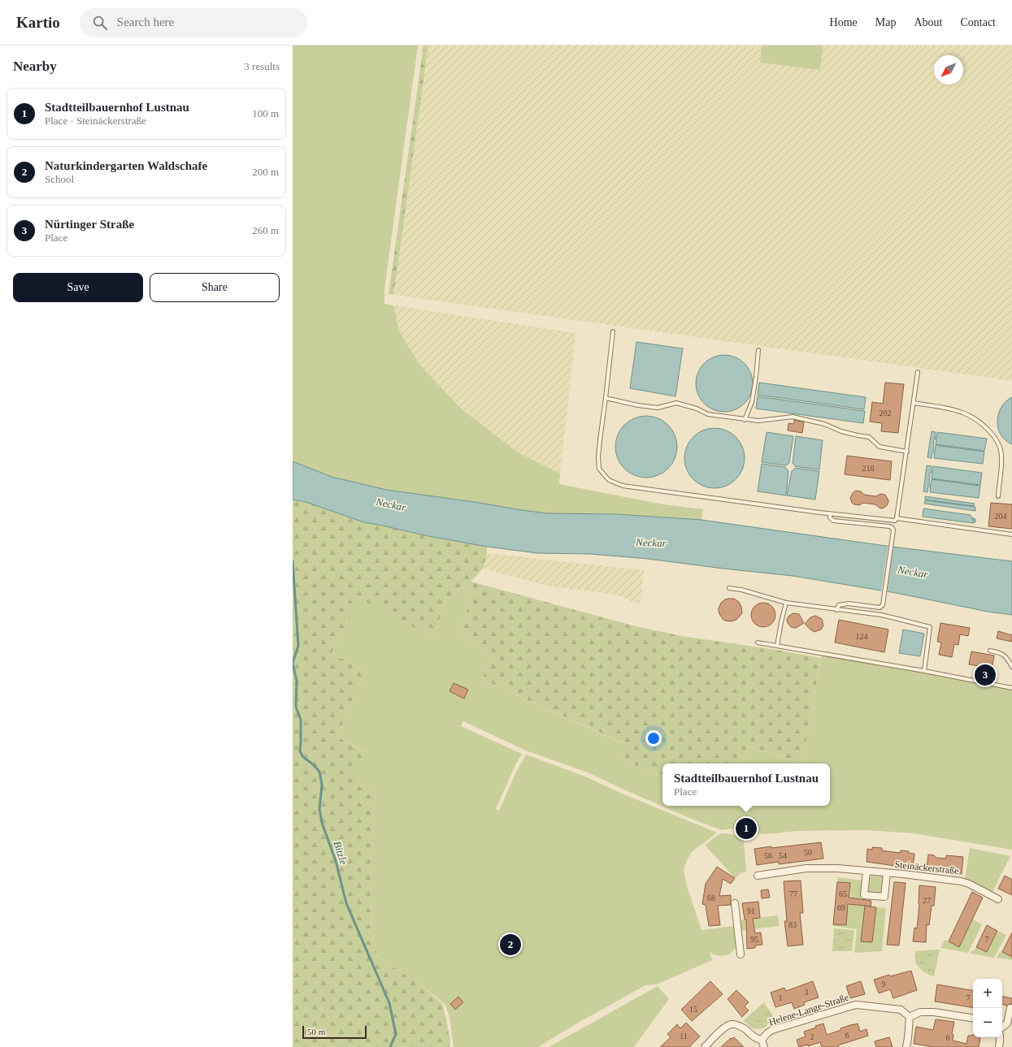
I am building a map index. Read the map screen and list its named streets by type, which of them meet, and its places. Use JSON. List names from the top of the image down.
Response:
{
  "streets": {
    "street": ["Steinäckerstraße", "Helene-Lange-Straße"]
  },
  "water": ["Neckar", "Bitzle"],
  "house_numbers": [
    "202",
    "216",
    "204",
    "124",
    "50",
    "56",
    "54",
    "77",
    "65",
    "68",
    "27",
    "69",
    "91",
    "83",
    "95",
    "7",
    "9",
    "3",
    "1",
    "7",
    "15",
    "6",
    "11",
    "2",
    "6"
  ],
  "scale_bar": "50 m",
  "north": "bottom left",
  "page": {
    "header": "Kartio",
    "search": "Search here",
    "nav": [
      "Home",
      "Map",
      "About",
      "Contact"
    ],
    "heading": ["Nearby", "3 results"],
    "list": [
      {
        "mark": "1",
        "name": "Stadtteilbauernhof Lustnau",
        "note": "Place · Steinäckerstraße",
        "value": "100 m"
      },
      {
        "mark": "2",
        "name": "Naturkindergarten Waldschafe",
        "note": "School",
        "value": "200 m"
      },
      {
        "mark": "3",
        "name": "Nürtinger Straße",
        "note": "Place",
        "value": "260 m"
      }
    ],
    "buttons": ["Save", "Share"],
    "pins": ["3", "1", "2"],
    "popup": ["Stadtteilbauernhof Lustnau", "Place"],
    "map_buttons": ["+", "−"],
    "scale": "50 m"
  }
}
